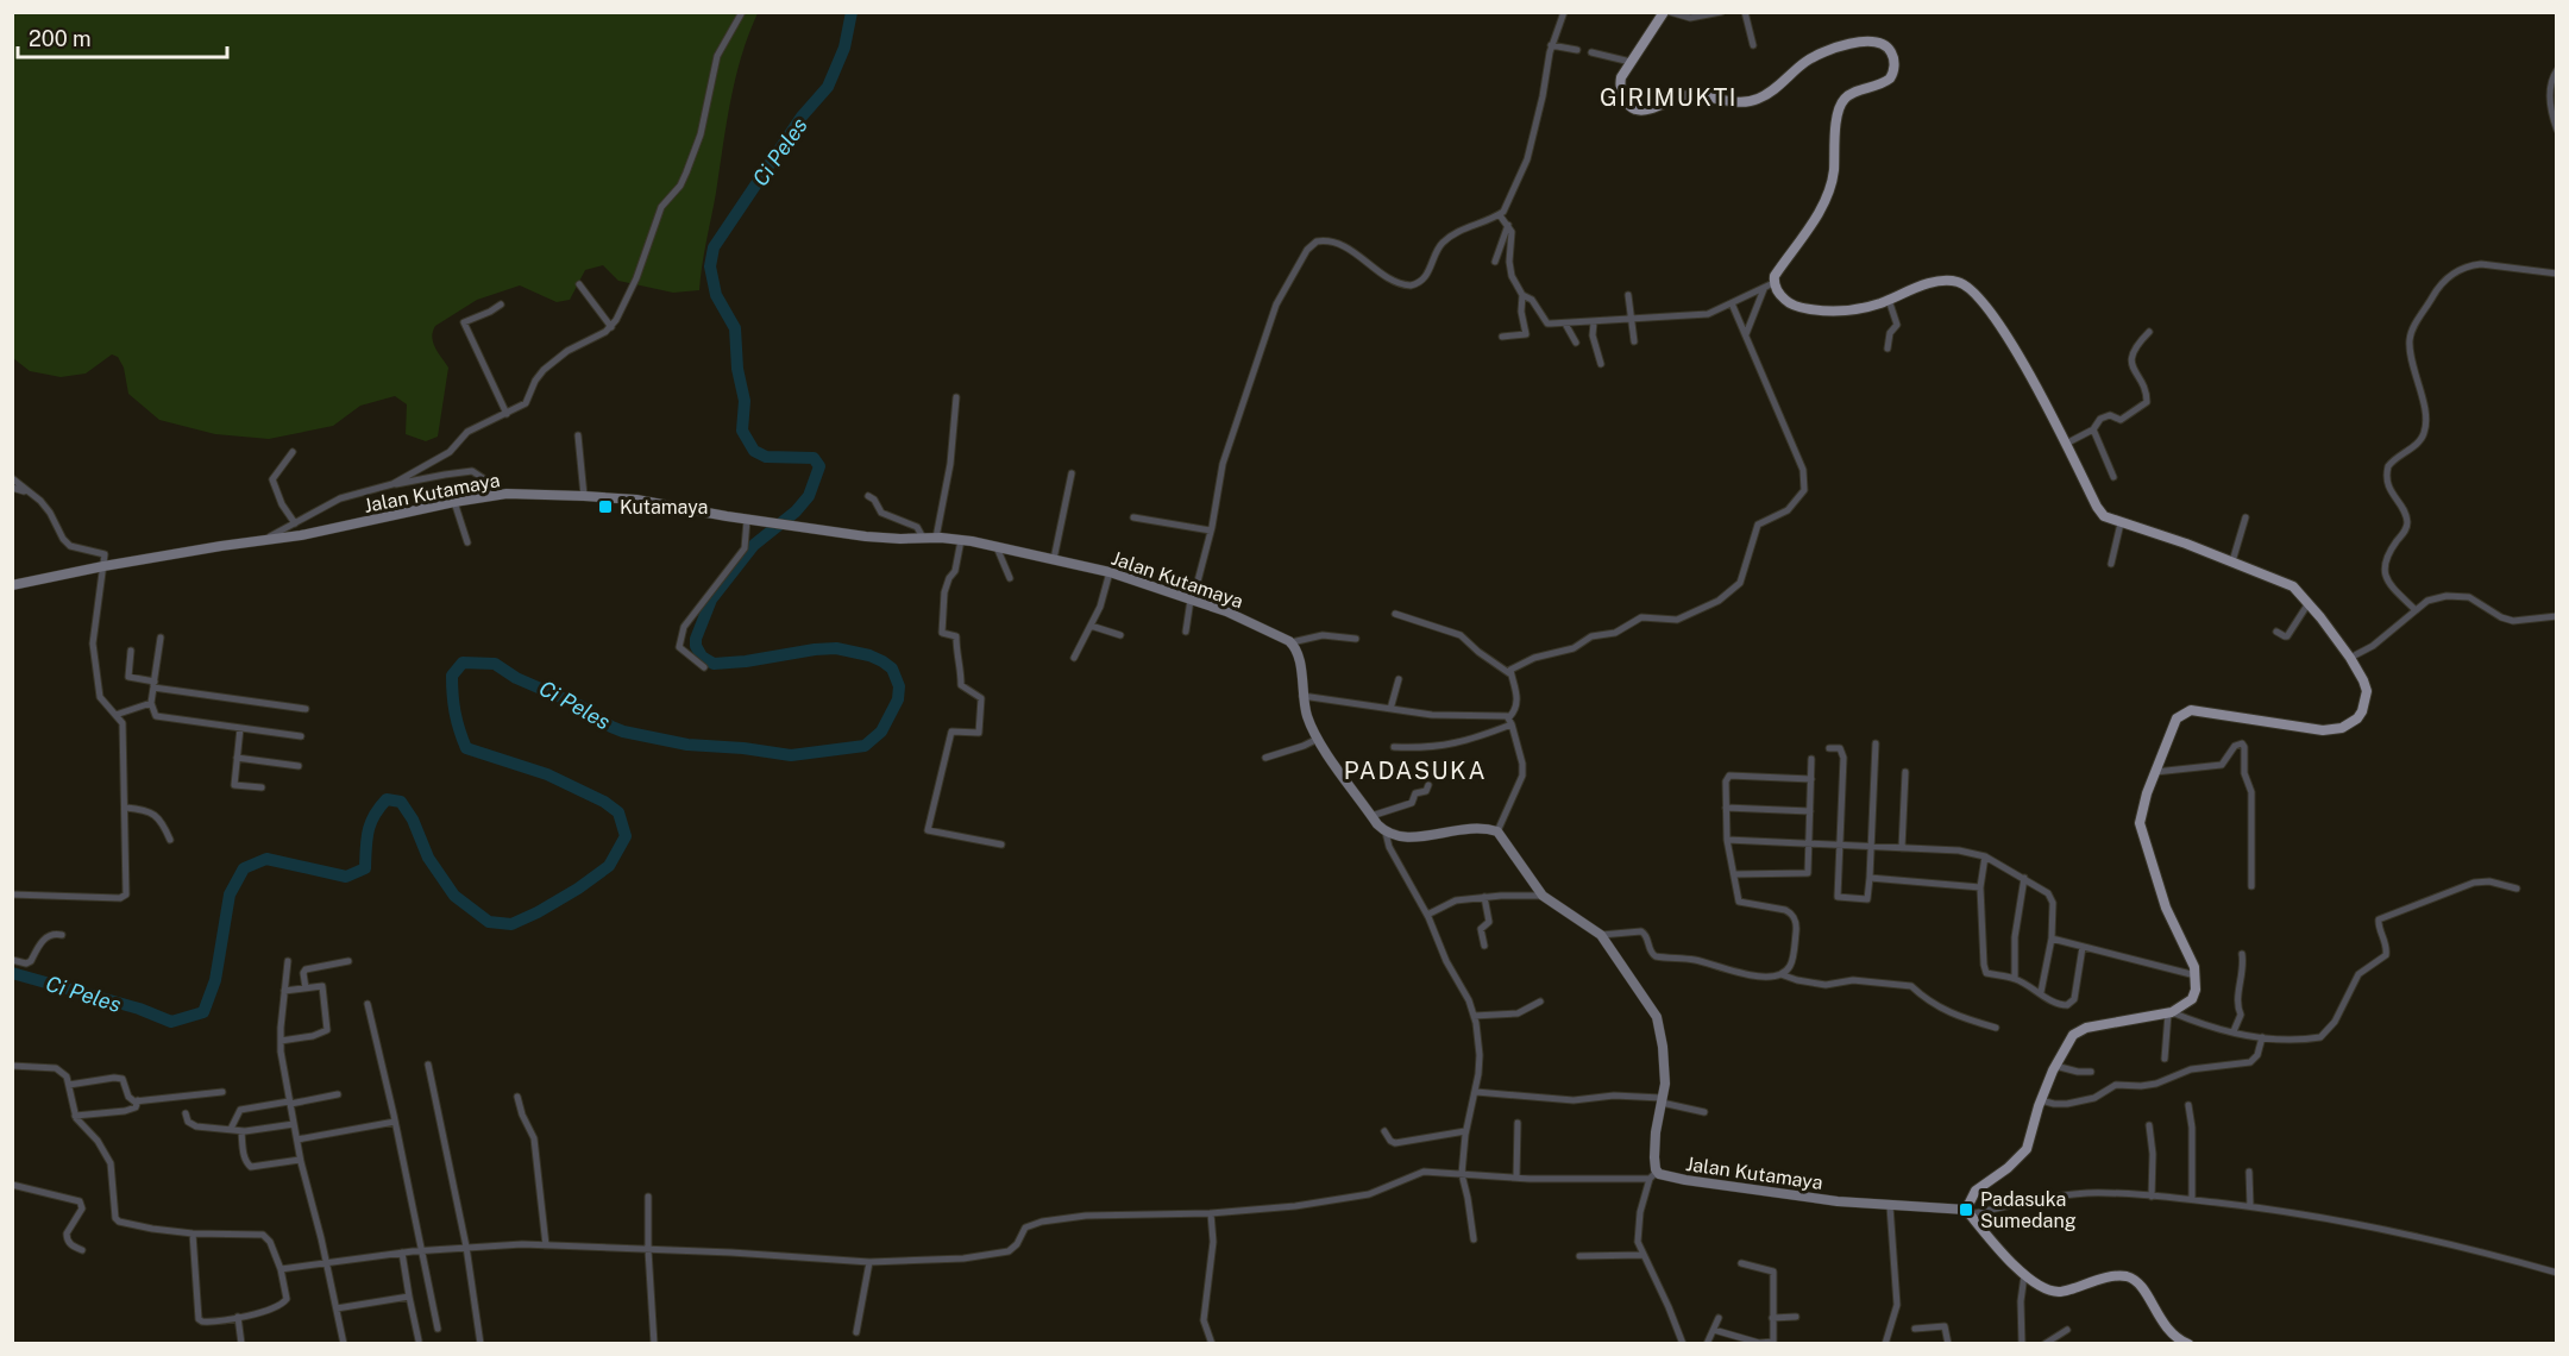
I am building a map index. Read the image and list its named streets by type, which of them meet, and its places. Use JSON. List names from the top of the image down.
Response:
{
  "streets": {
    "main road": ["Jalan Kutamaya"]
  },
  "districts": ["GIRIMUKTI", "PADASUKA"],
  "water": ["Ci Peles"],
  "places": {
    "transit": ["Kutamaya", "Padasuka Sumedang"]
  },
  "scale_bar": "200 m"
}
